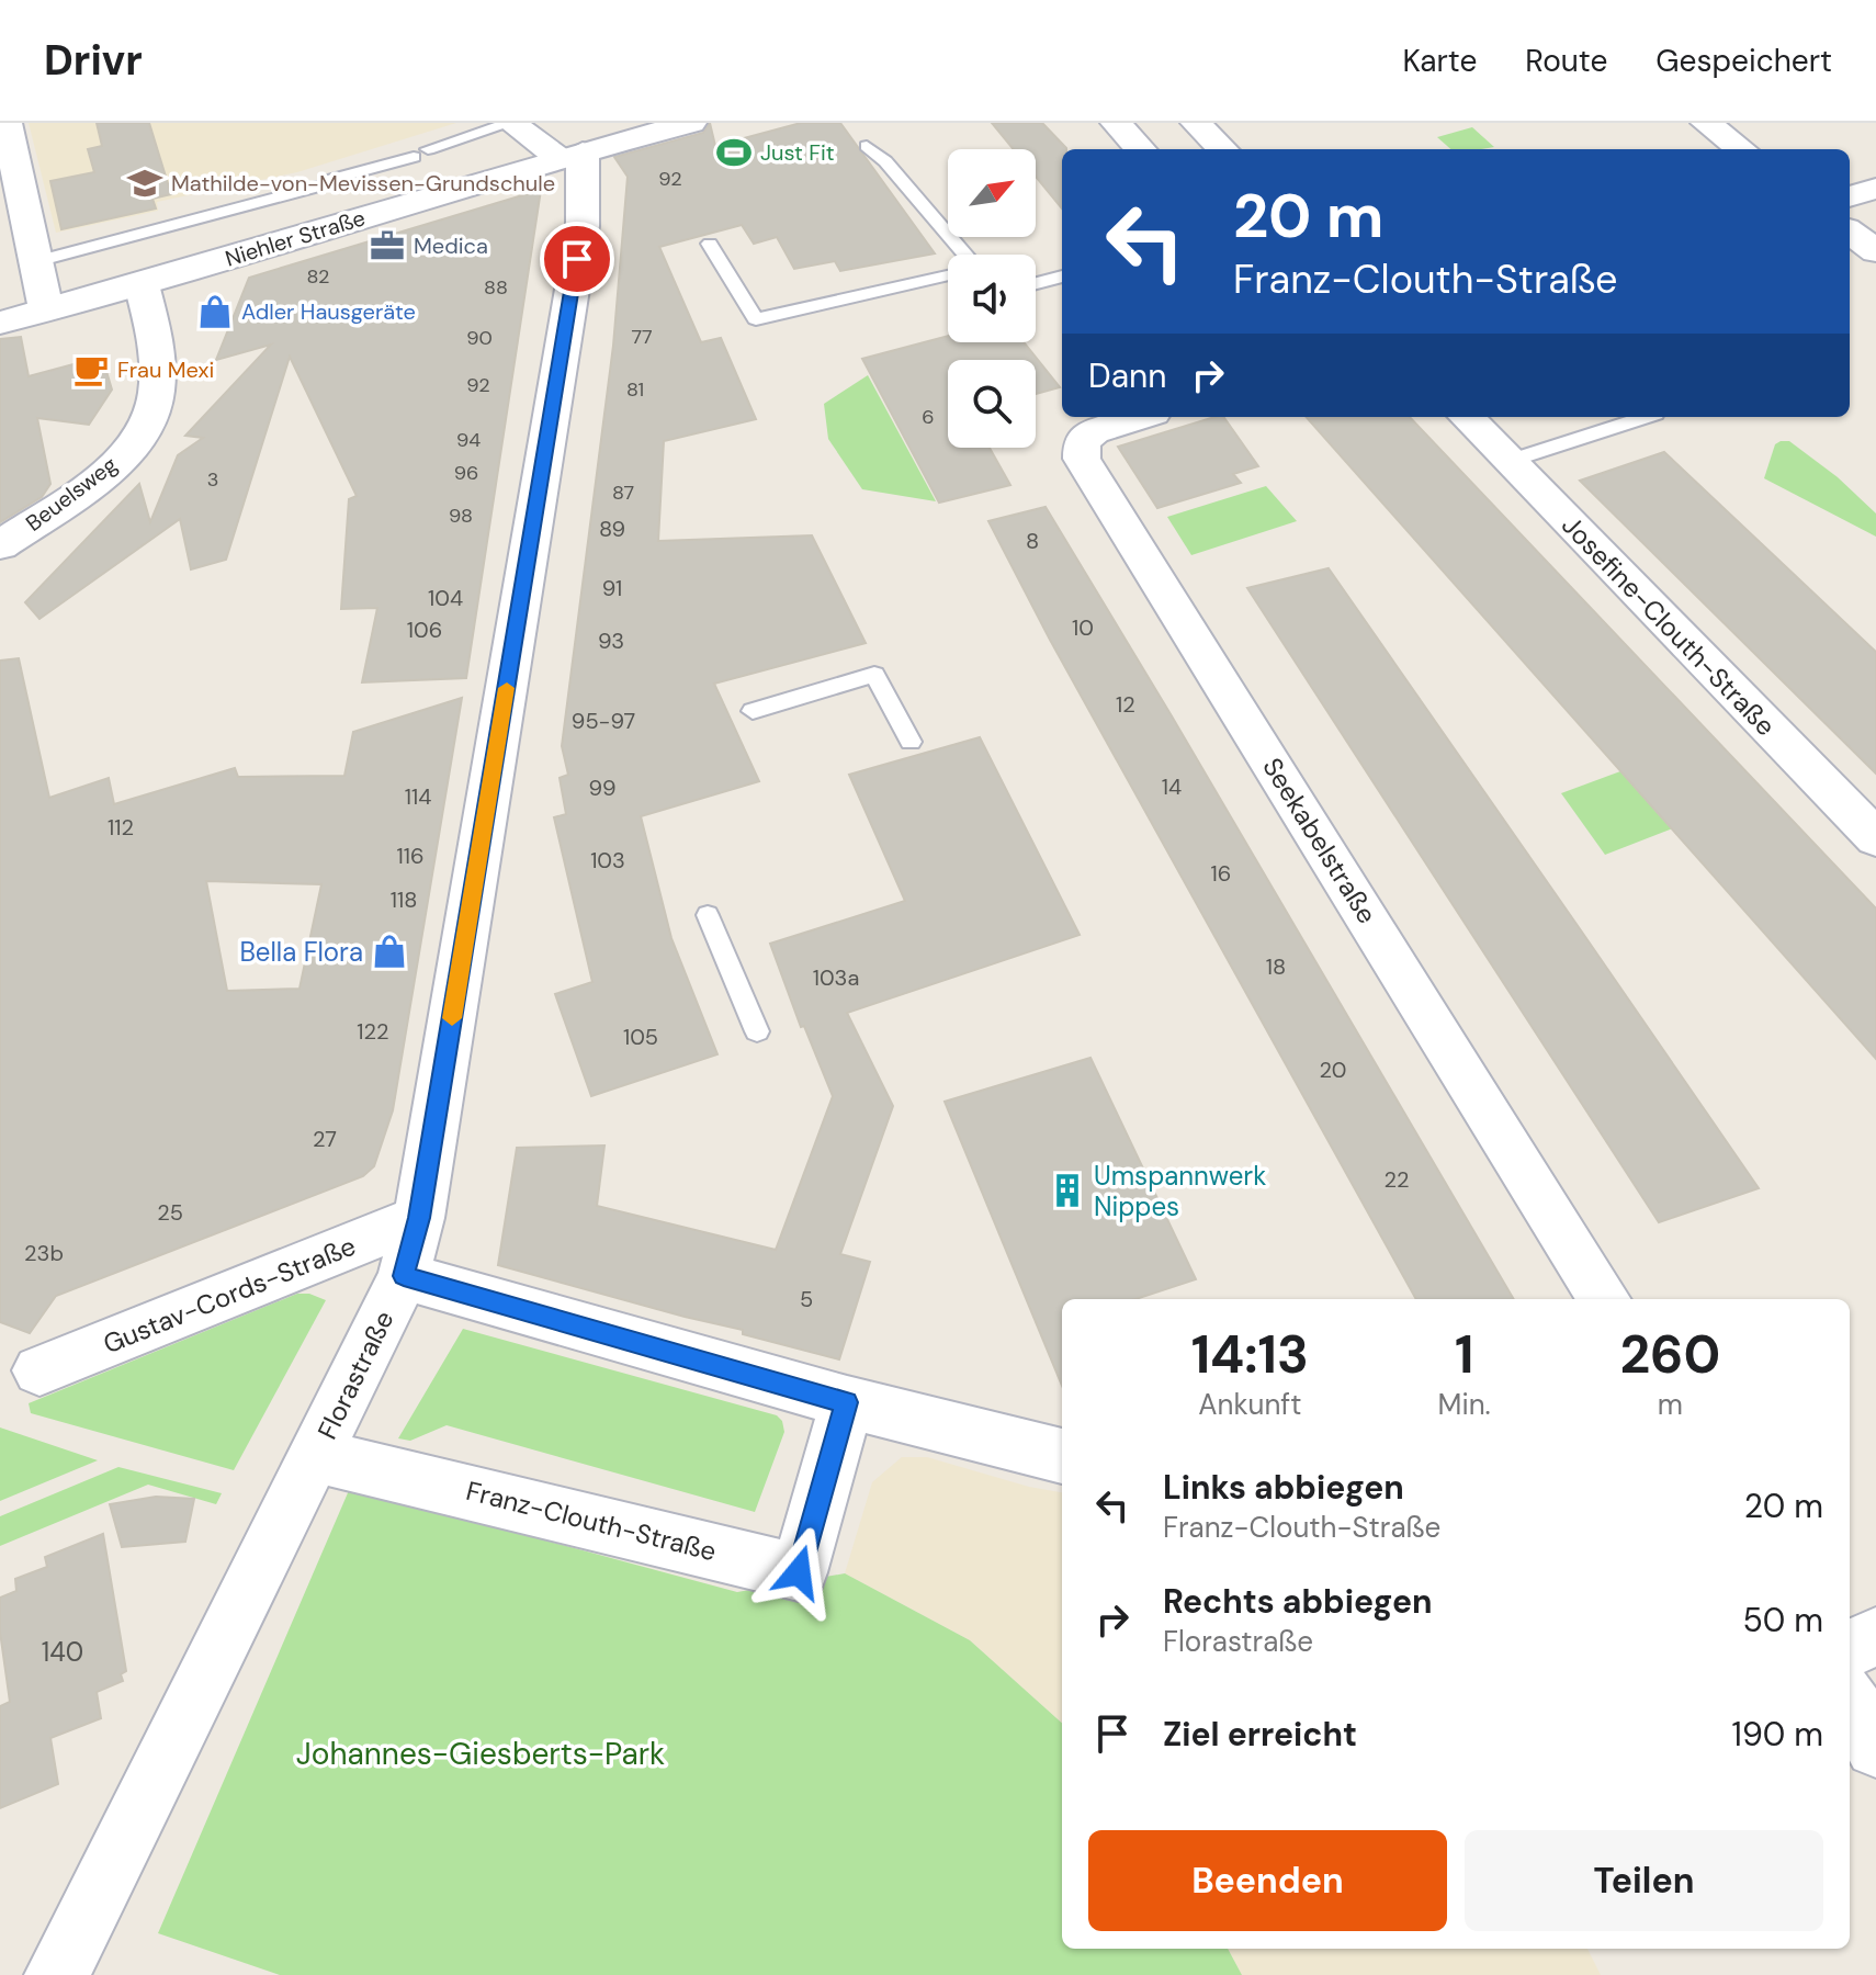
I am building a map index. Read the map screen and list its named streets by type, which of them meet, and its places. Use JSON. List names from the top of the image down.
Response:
{
  "streets": {
    "street": [
      "Niehler Straße",
      "Beuelsweg",
      "Josefine-Clouth-Straße",
      "Seekabelstraße",
      "Gustav-Cords-Straße",
      "Florastraße",
      "Franz-Clouth-Straße"
    ]
  },
  "crossings": [
    ["Niehler Straße", "Beuelsweg"],
    ["Niehler Straße", "Florastraße"],
    ["Gustav-Cords-Straße", "Florastraße"],
    ["Florastraße", "Franz-Clouth-Straße"]
  ],
  "parks": ["Johannes-Giesberts-Park"],
  "places": {
    "sports": ["Just Fit"],
    "school or university": ["Mathilde-von-Mevissen-Grundschule"],
    "office": ["Medica"],
    "shop": ["Adler Hausgeräte", "Bella Flora"],
    "cafe": ["Frau Mexi"],
    "building": ["Umspannwerk Nippes"]
  },
  "house_numbers": [
    "92",
    "82",
    "88",
    "77",
    "90",
    "92",
    "81",
    "6",
    "94",
    "96",
    "3",
    "87",
    "98",
    "89",
    "8",
    "91",
    "104",
    "10",
    "106",
    "93",
    "12",
    "95-97",
    "14",
    "99",
    "114",
    "112",
    "116",
    "103",
    "16",
    "118",
    "18",
    "103a",
    "122",
    "105",
    "20",
    "27",
    "22",
    "25",
    "23b",
    "5",
    "140"
  ],
  "north": "top right",
  "page": {
    "header": "Drivr",
    "nav": ["Karte", "Route", "Gespeichert"],
    "turn": ["20 m", "Franz-Clouth-Straße"],
    "then": "Dann",
    "eta": [
      "14:13",
      "Ankunft",
      "1",
      "Min.",
      "260",
      "m"
    ],
    "list": [
      {
        "name": "Links abbiegen",
        "note": "Franz-Clouth-Straße",
        "value": "20 m"
      },
      {
        "name": "Rechts abbiegen",
        "note": "Florastraße",
        "value": "50 m"
      },
      {
        "name": "Ziel erreicht",
        "value": "190 m"
      }
    ],
    "buttons": ["Beenden", "Teilen"]
  }
}
